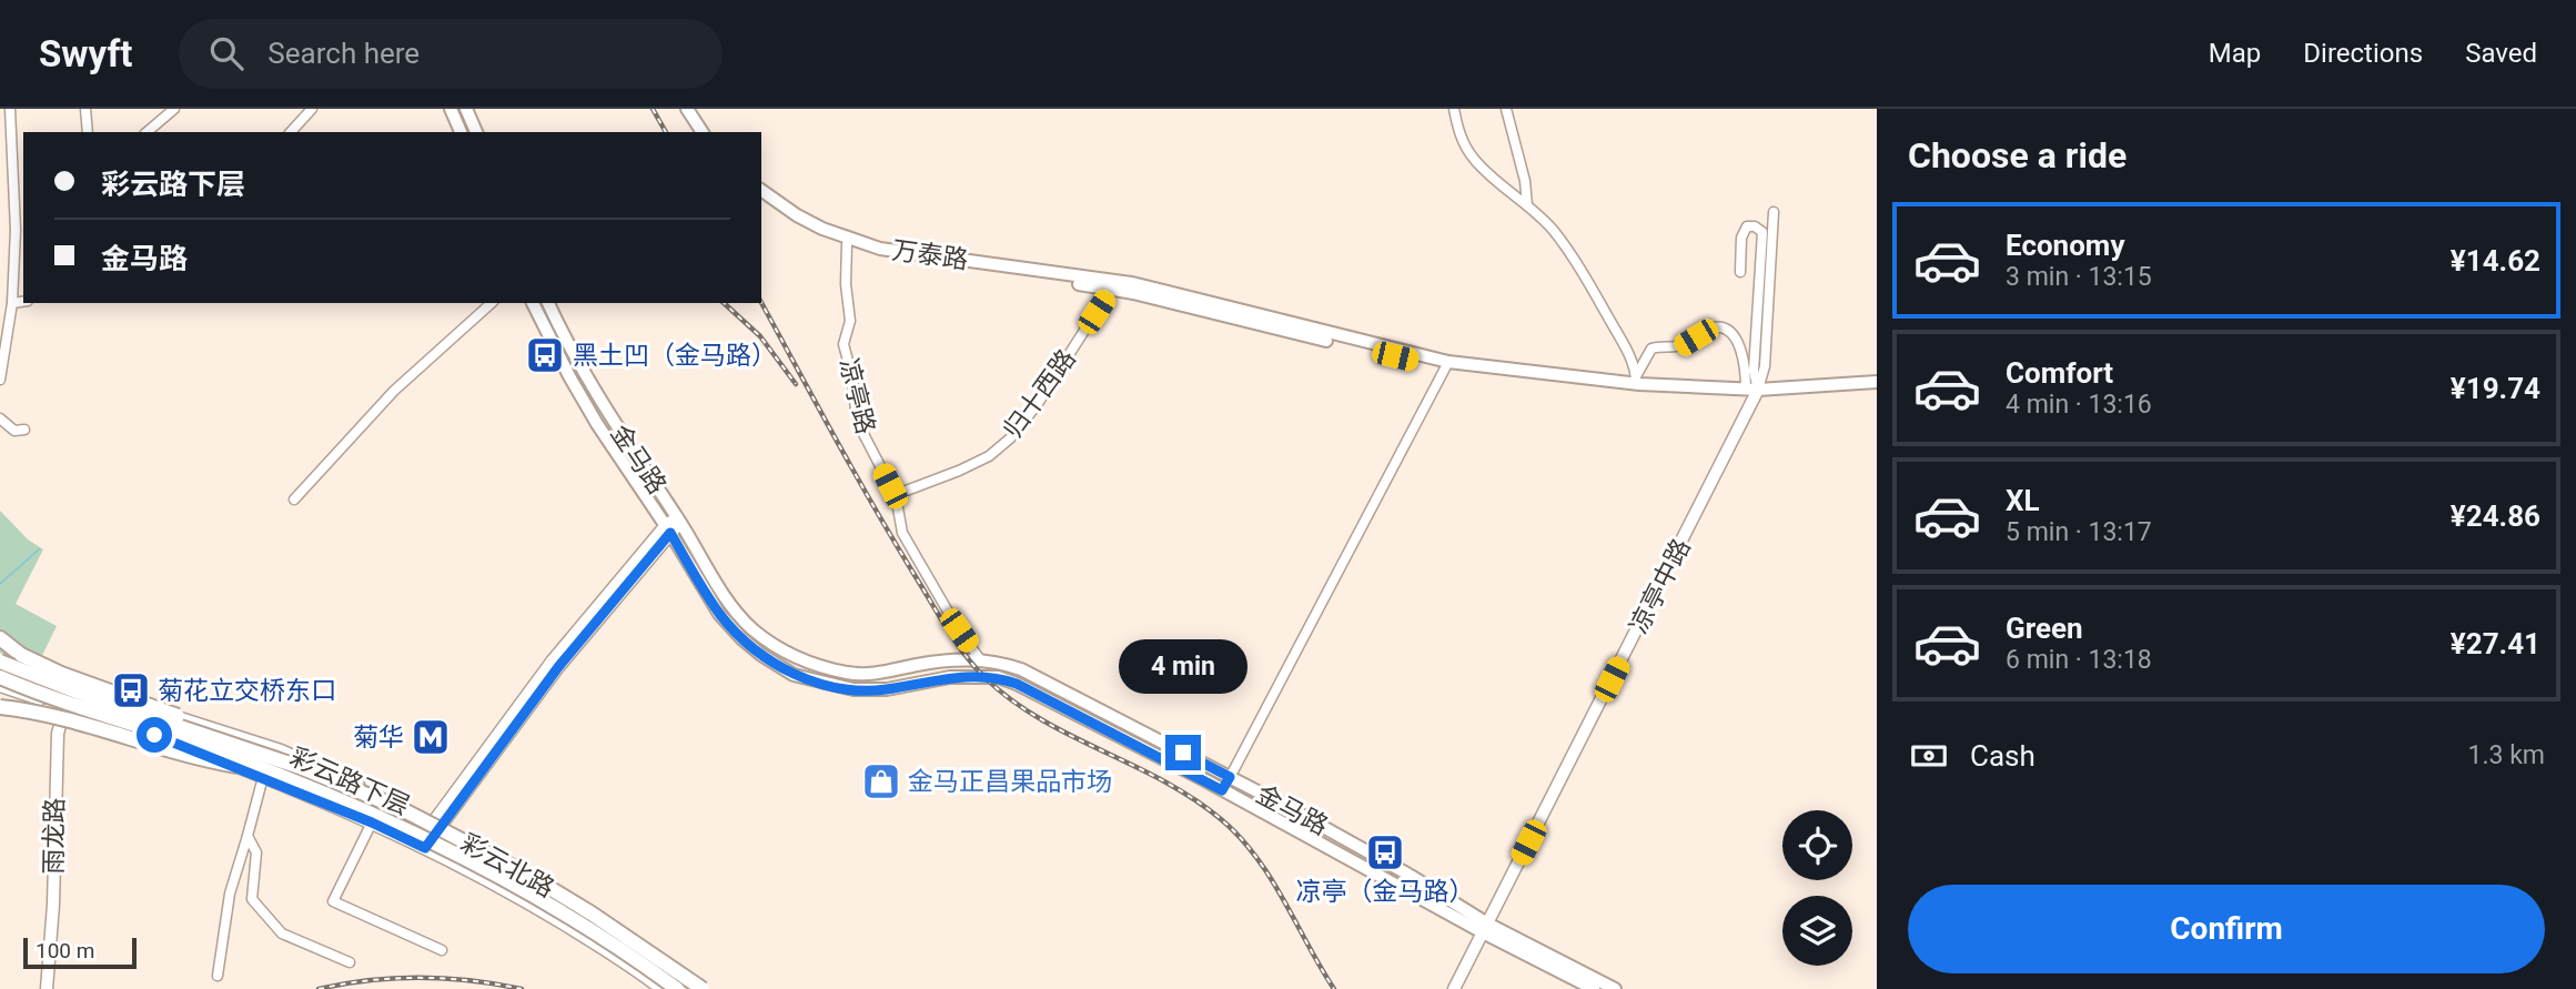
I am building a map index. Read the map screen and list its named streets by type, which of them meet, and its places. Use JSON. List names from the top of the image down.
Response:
{
  "streets": {
    "highway": ["彩云北路"],
    "main road": ["万泰路", "金马路"],
    "street": [
      "归十西路",
      "凉亭路",
      "凉亭中路",
      "彩云路下层",
      "雨龙路"
    ]
  },
  "crossings": [
    ["万泰路", "归十西路"],
    ["万泰路", "凉亭路"],
    ["归十西路", "凉亭路"],
    ["凉亭路", "金马路"],
    ["金马路", "凉亭中路"],
    ["彩云路下层", "雨龙路"]
  ],
  "places": {
    "bus stop": ["黑土凹（金马路）", "菊花立交桥东口", "凉亭（金马路）"],
    "metro station": ["菊华"],
    "shop": ["金马正昌果品市场"]
  },
  "scale_bar": "100 m",
  "page": {
    "header": "Swyft",
    "search": "Search here",
    "nav": ["Map", "Directions", "Saved"],
    "heading": "Choose a ride",
    "banner": ["彩云路下层", "金马路"],
    "list": [
      {
        "name": "Economy",
        "note": "3 min · 13:15",
        "value": "¥14.62"
      },
      {
        "name": "Comfort",
        "note": "4 min · 13:16",
        "value": "¥19.74"
      },
      {
        "name": "XL",
        "note": "5 min · 13:17",
        "value": "¥24.86"
      },
      {
        "name": "Green",
        "note": "6 min · 13:18",
        "value": "¥27.41"
      }
    ],
    "bubble": "4 min",
    "pay": ["Cash", "1.3 km"],
    "buttons": "Confirm",
    "scale": "100 m"
  }
}
